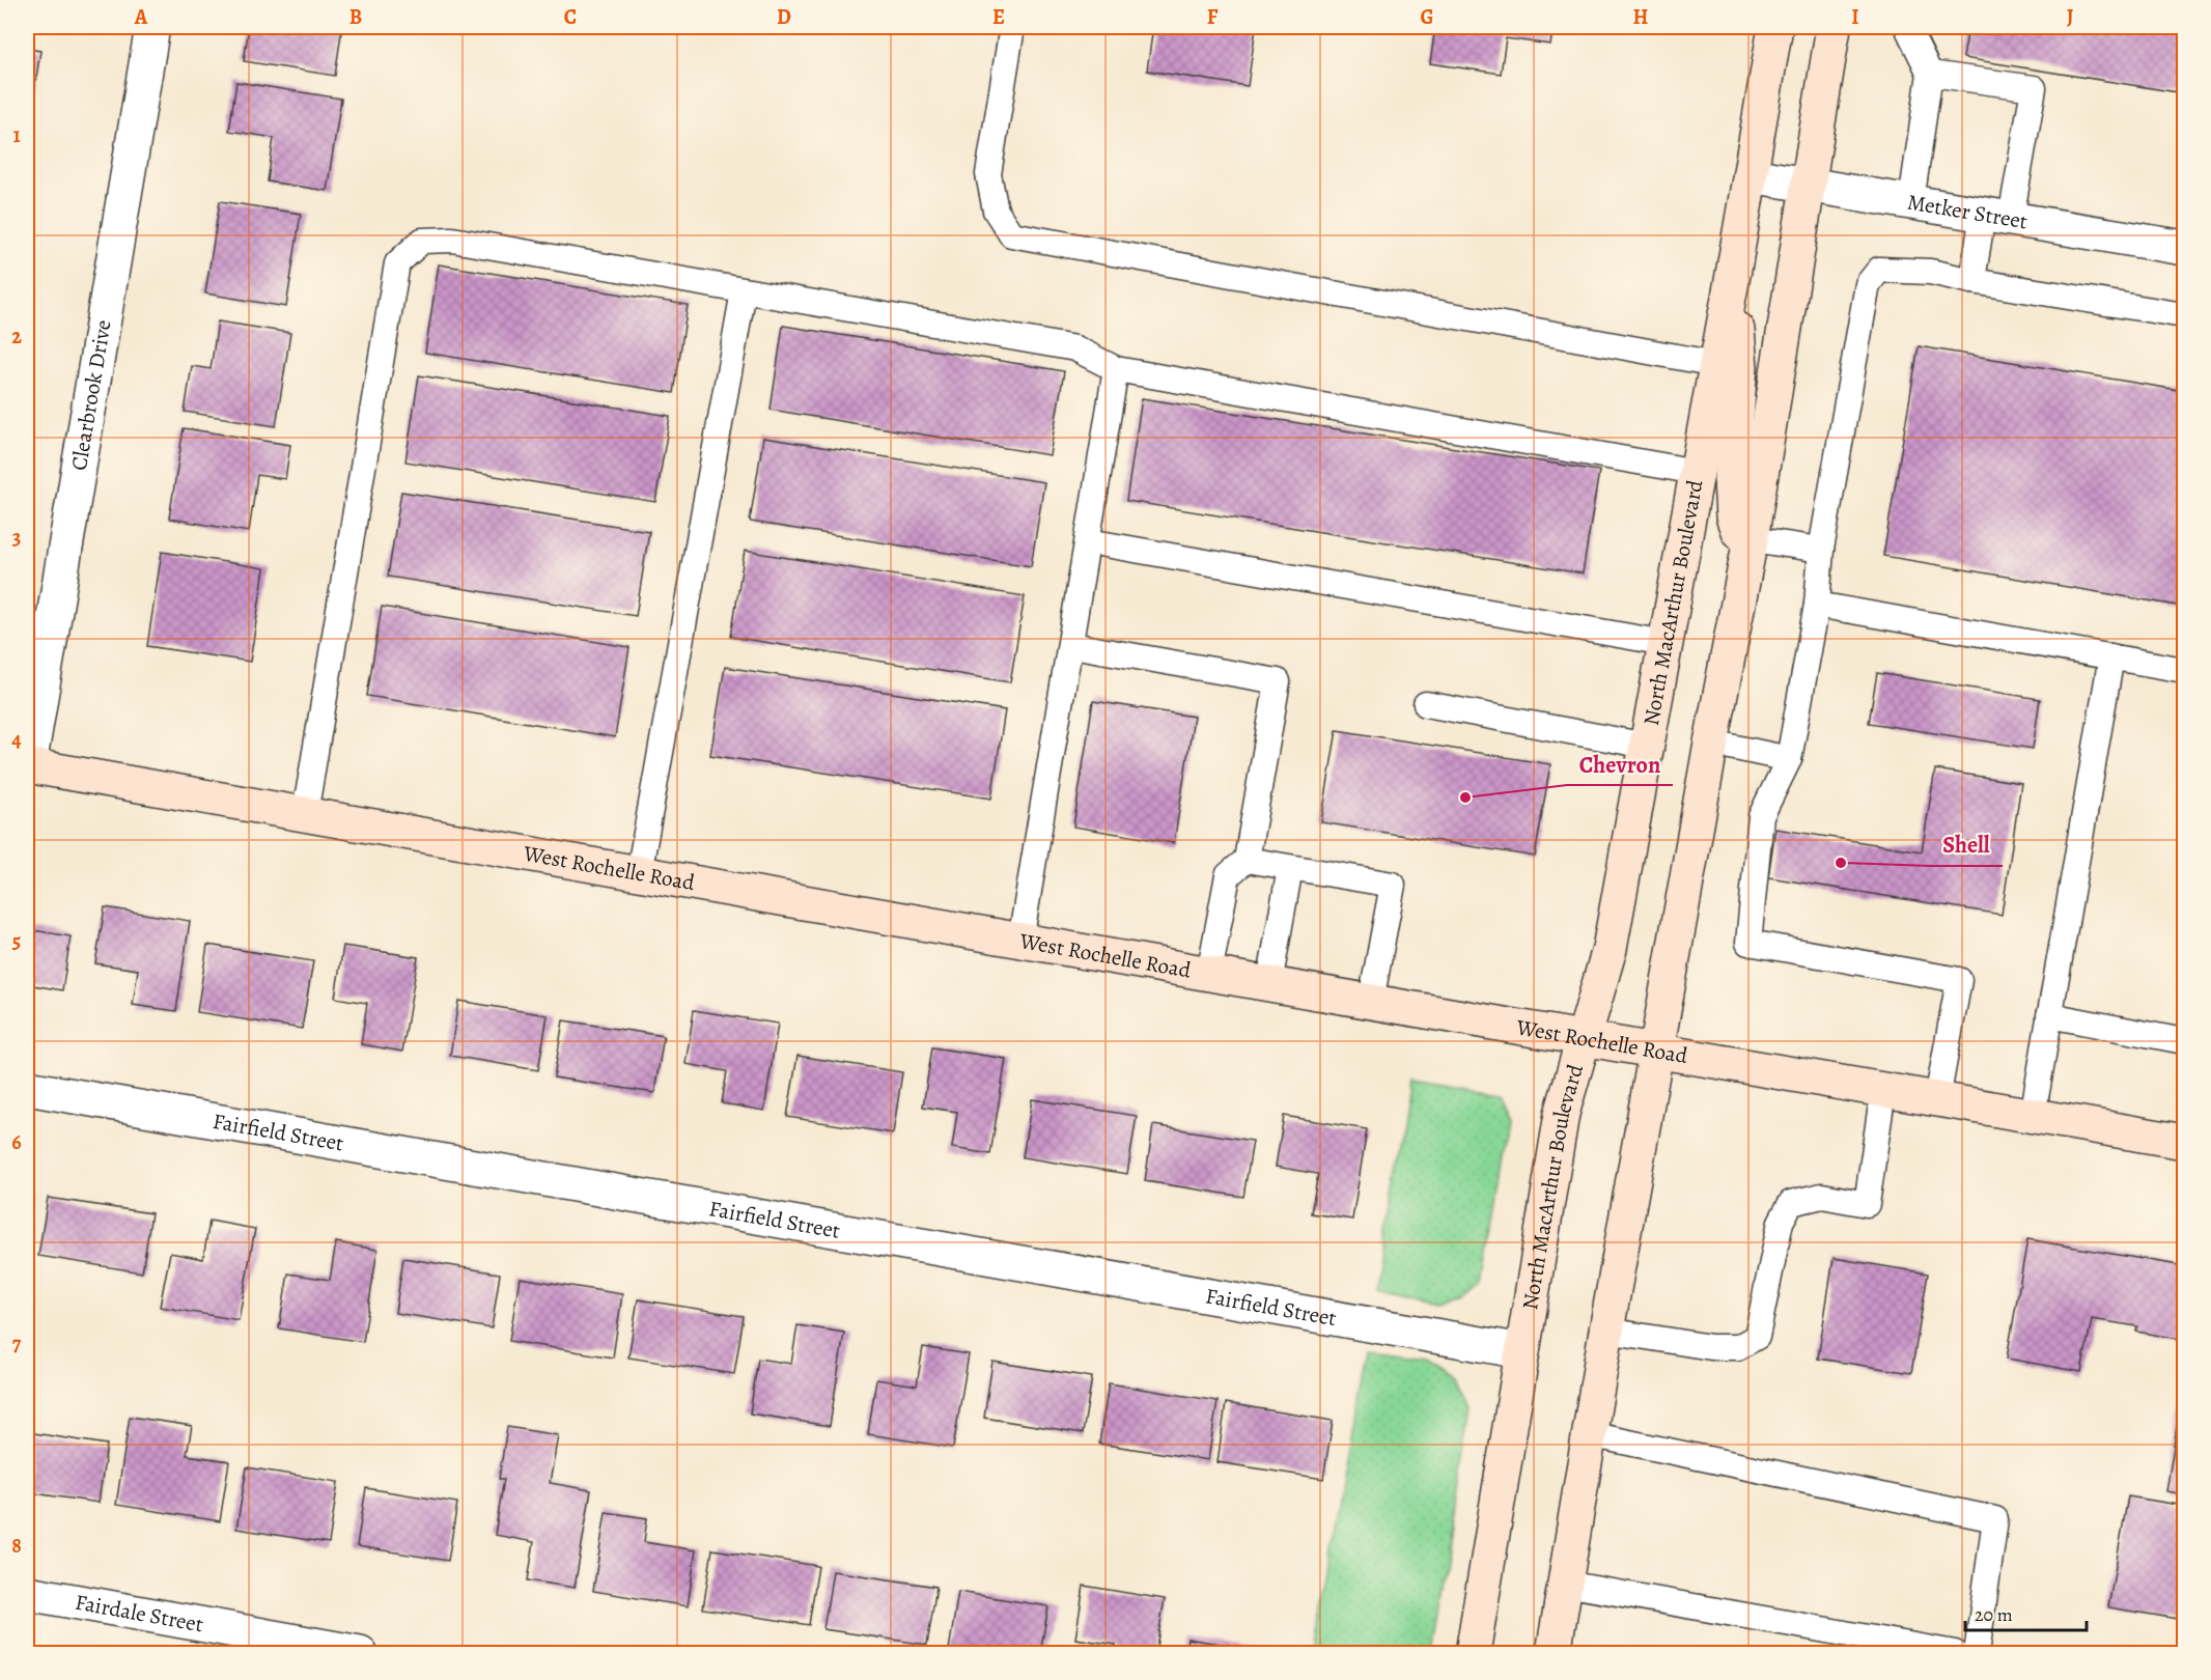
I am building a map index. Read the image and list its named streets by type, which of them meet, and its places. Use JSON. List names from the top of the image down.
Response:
{
  "streets": {
    "main road": ["North MacArthur Boulevard", "West Rochelle Road"],
    "street": [
      "Metker Street",
      "Clearbrook Drive",
      "Fairfield Street",
      "Fairdale Street"
    ]
  },
  "crossings": [
    ["Metker Street", "North MacArthur Boulevard"],
    ["Clearbrook Drive", "West Rochelle Road"],
    ["North MacArthur Boulevard", "West Rochelle Road"],
    ["North MacArthur Boulevard", "Fairfield Street"]
  ],
  "places": ["Chevron", "Shell"],
  "scale_bar": "20 m",
  "grid": {
    "columns": [
      "A",
      "B",
      "C",
      "D",
      "E",
      "F",
      "G",
      "H",
      "I",
      "J"
    ],
    "rows": [
      "1",
      "2",
      "3",
      "4",
      "5",
      "6",
      "7",
      "8"
    ]
  }
}
